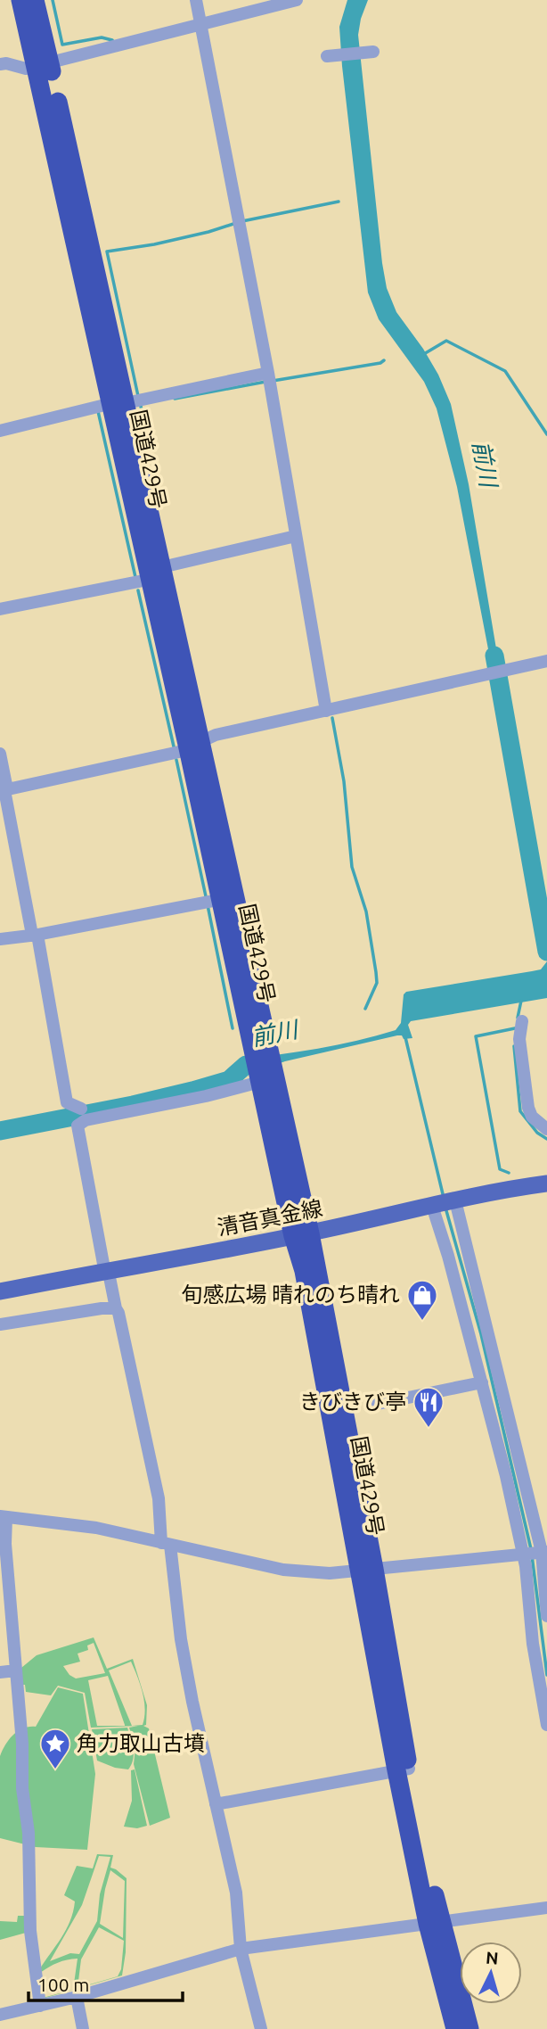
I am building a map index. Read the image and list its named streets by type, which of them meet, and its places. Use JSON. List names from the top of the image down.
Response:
{
  "streets": {
    "highway": ["国道429号"],
    "main road": ["清音真金線"]
  },
  "crossings": [
    ["国道429号", "清音真金線"]
  ],
  "water": ["前川"],
  "places": {
    "shop": ["旬感広場 晴れのち晴れ"],
    "restaurant": ["きびきび亭"],
    "place": ["角力取山古墳"]
  },
  "scale_bar": "100 m",
  "north": "top"
}
